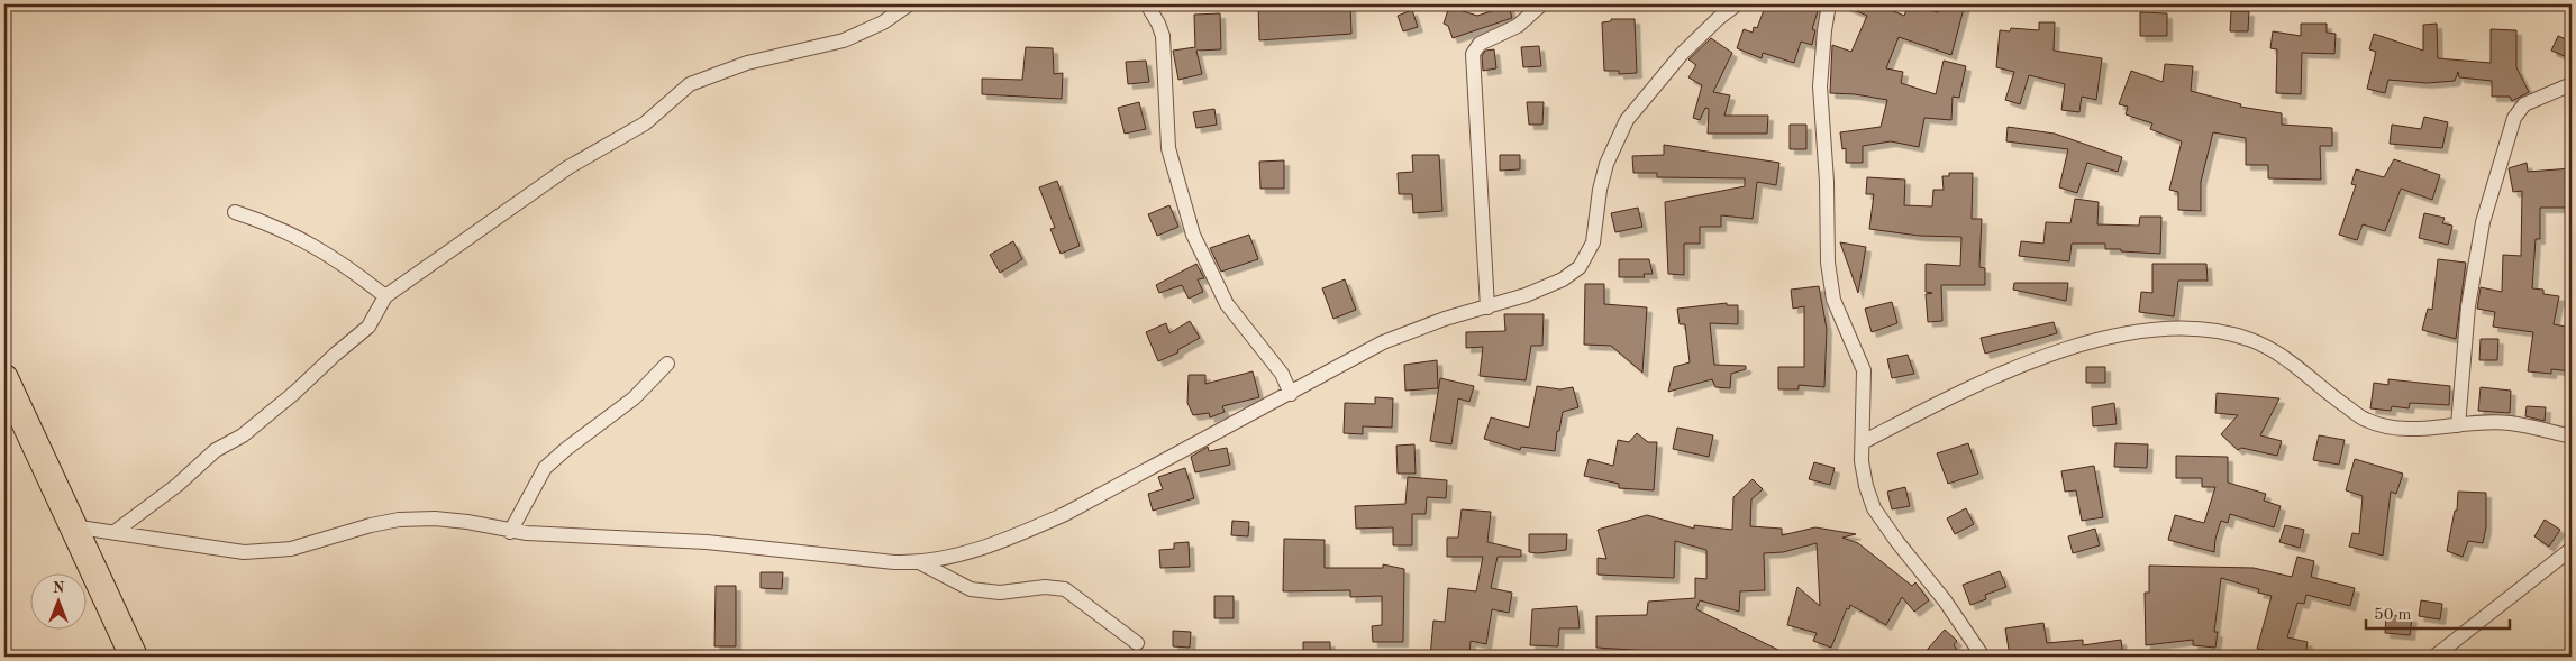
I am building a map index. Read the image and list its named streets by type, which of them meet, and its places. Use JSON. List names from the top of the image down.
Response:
{
  "scale_bar": "50 m",
  "north": "top"
}
